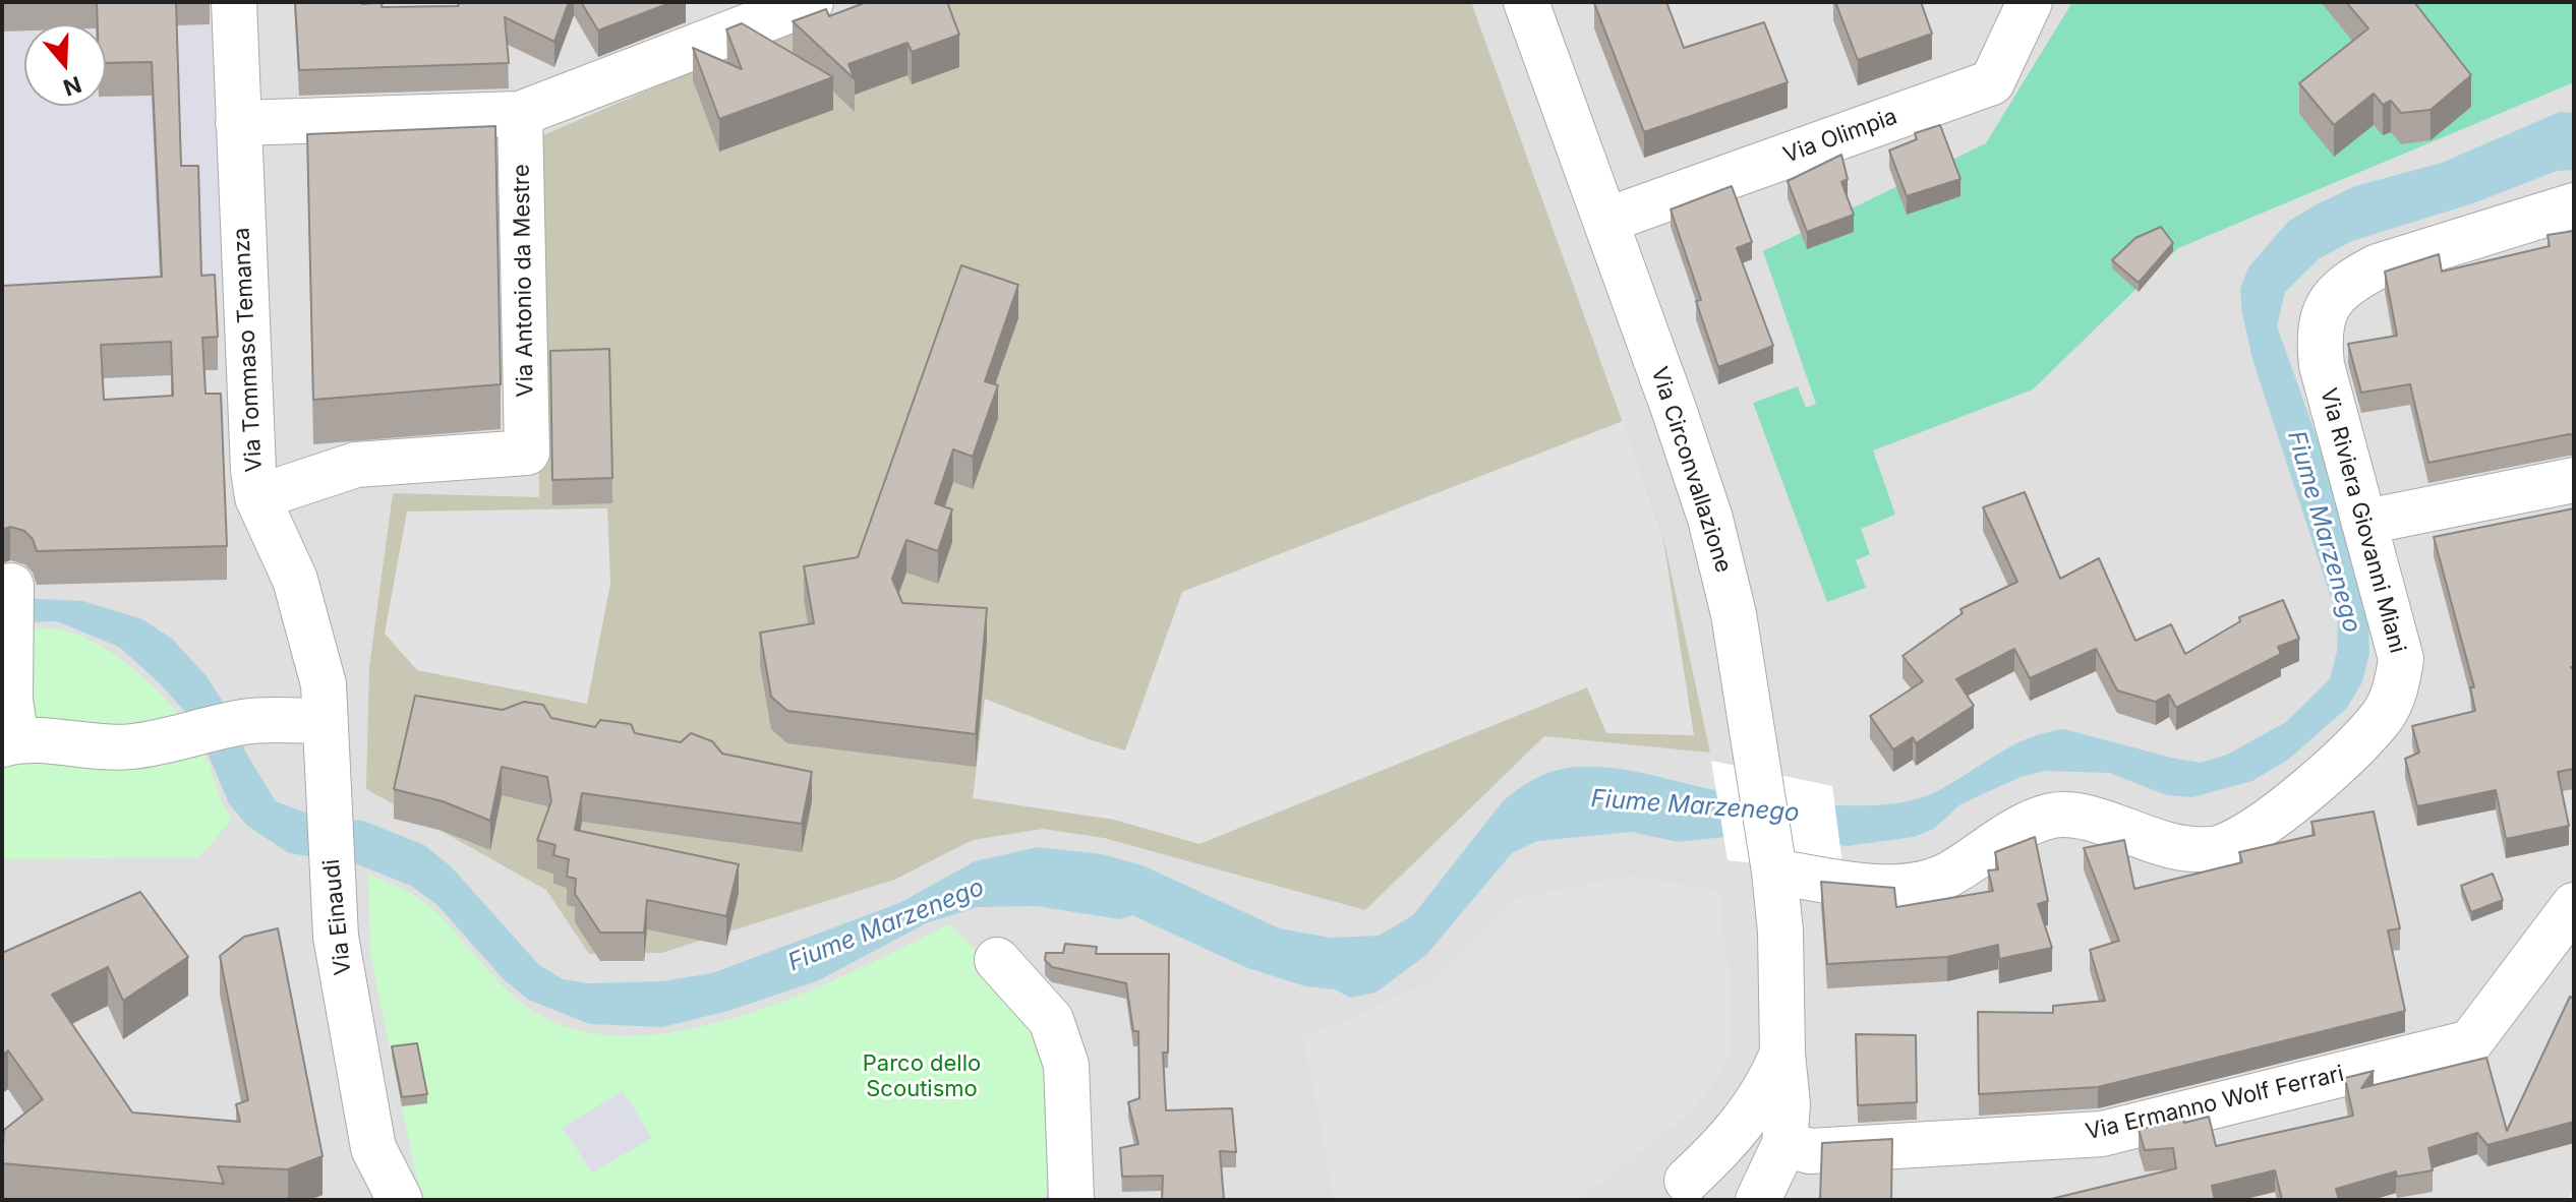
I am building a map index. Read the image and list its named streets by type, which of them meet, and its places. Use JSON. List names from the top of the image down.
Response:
{
  "streets": {
    "street": [
      "Via Olimpia",
      "Via Antonio da Mestre",
      "Via Tommaso Temanza",
      "Via Circonvallazione",
      "Via Riviera Giovanni Miani",
      "Via Einaudi",
      "Via Ermanno Wolf Ferrari"
    ]
  },
  "crossings": [
    ["Via Olimpia", "Via Circonvallazione"],
    ["Via Antonio da Mestre", "Via Tommaso Temanza"],
    ["Via Tommaso Temanza", "Via Einaudi"],
    ["Via Circonvallazione", "Via Riviera Giovanni Miani"],
    ["Via Circonvallazione", "Via Ermanno Wolf Ferrari"]
  ],
  "water": ["Fiume Marzenego"],
  "parks": ["Parco dello Scoutismo"],
  "north": "bottom"
}
